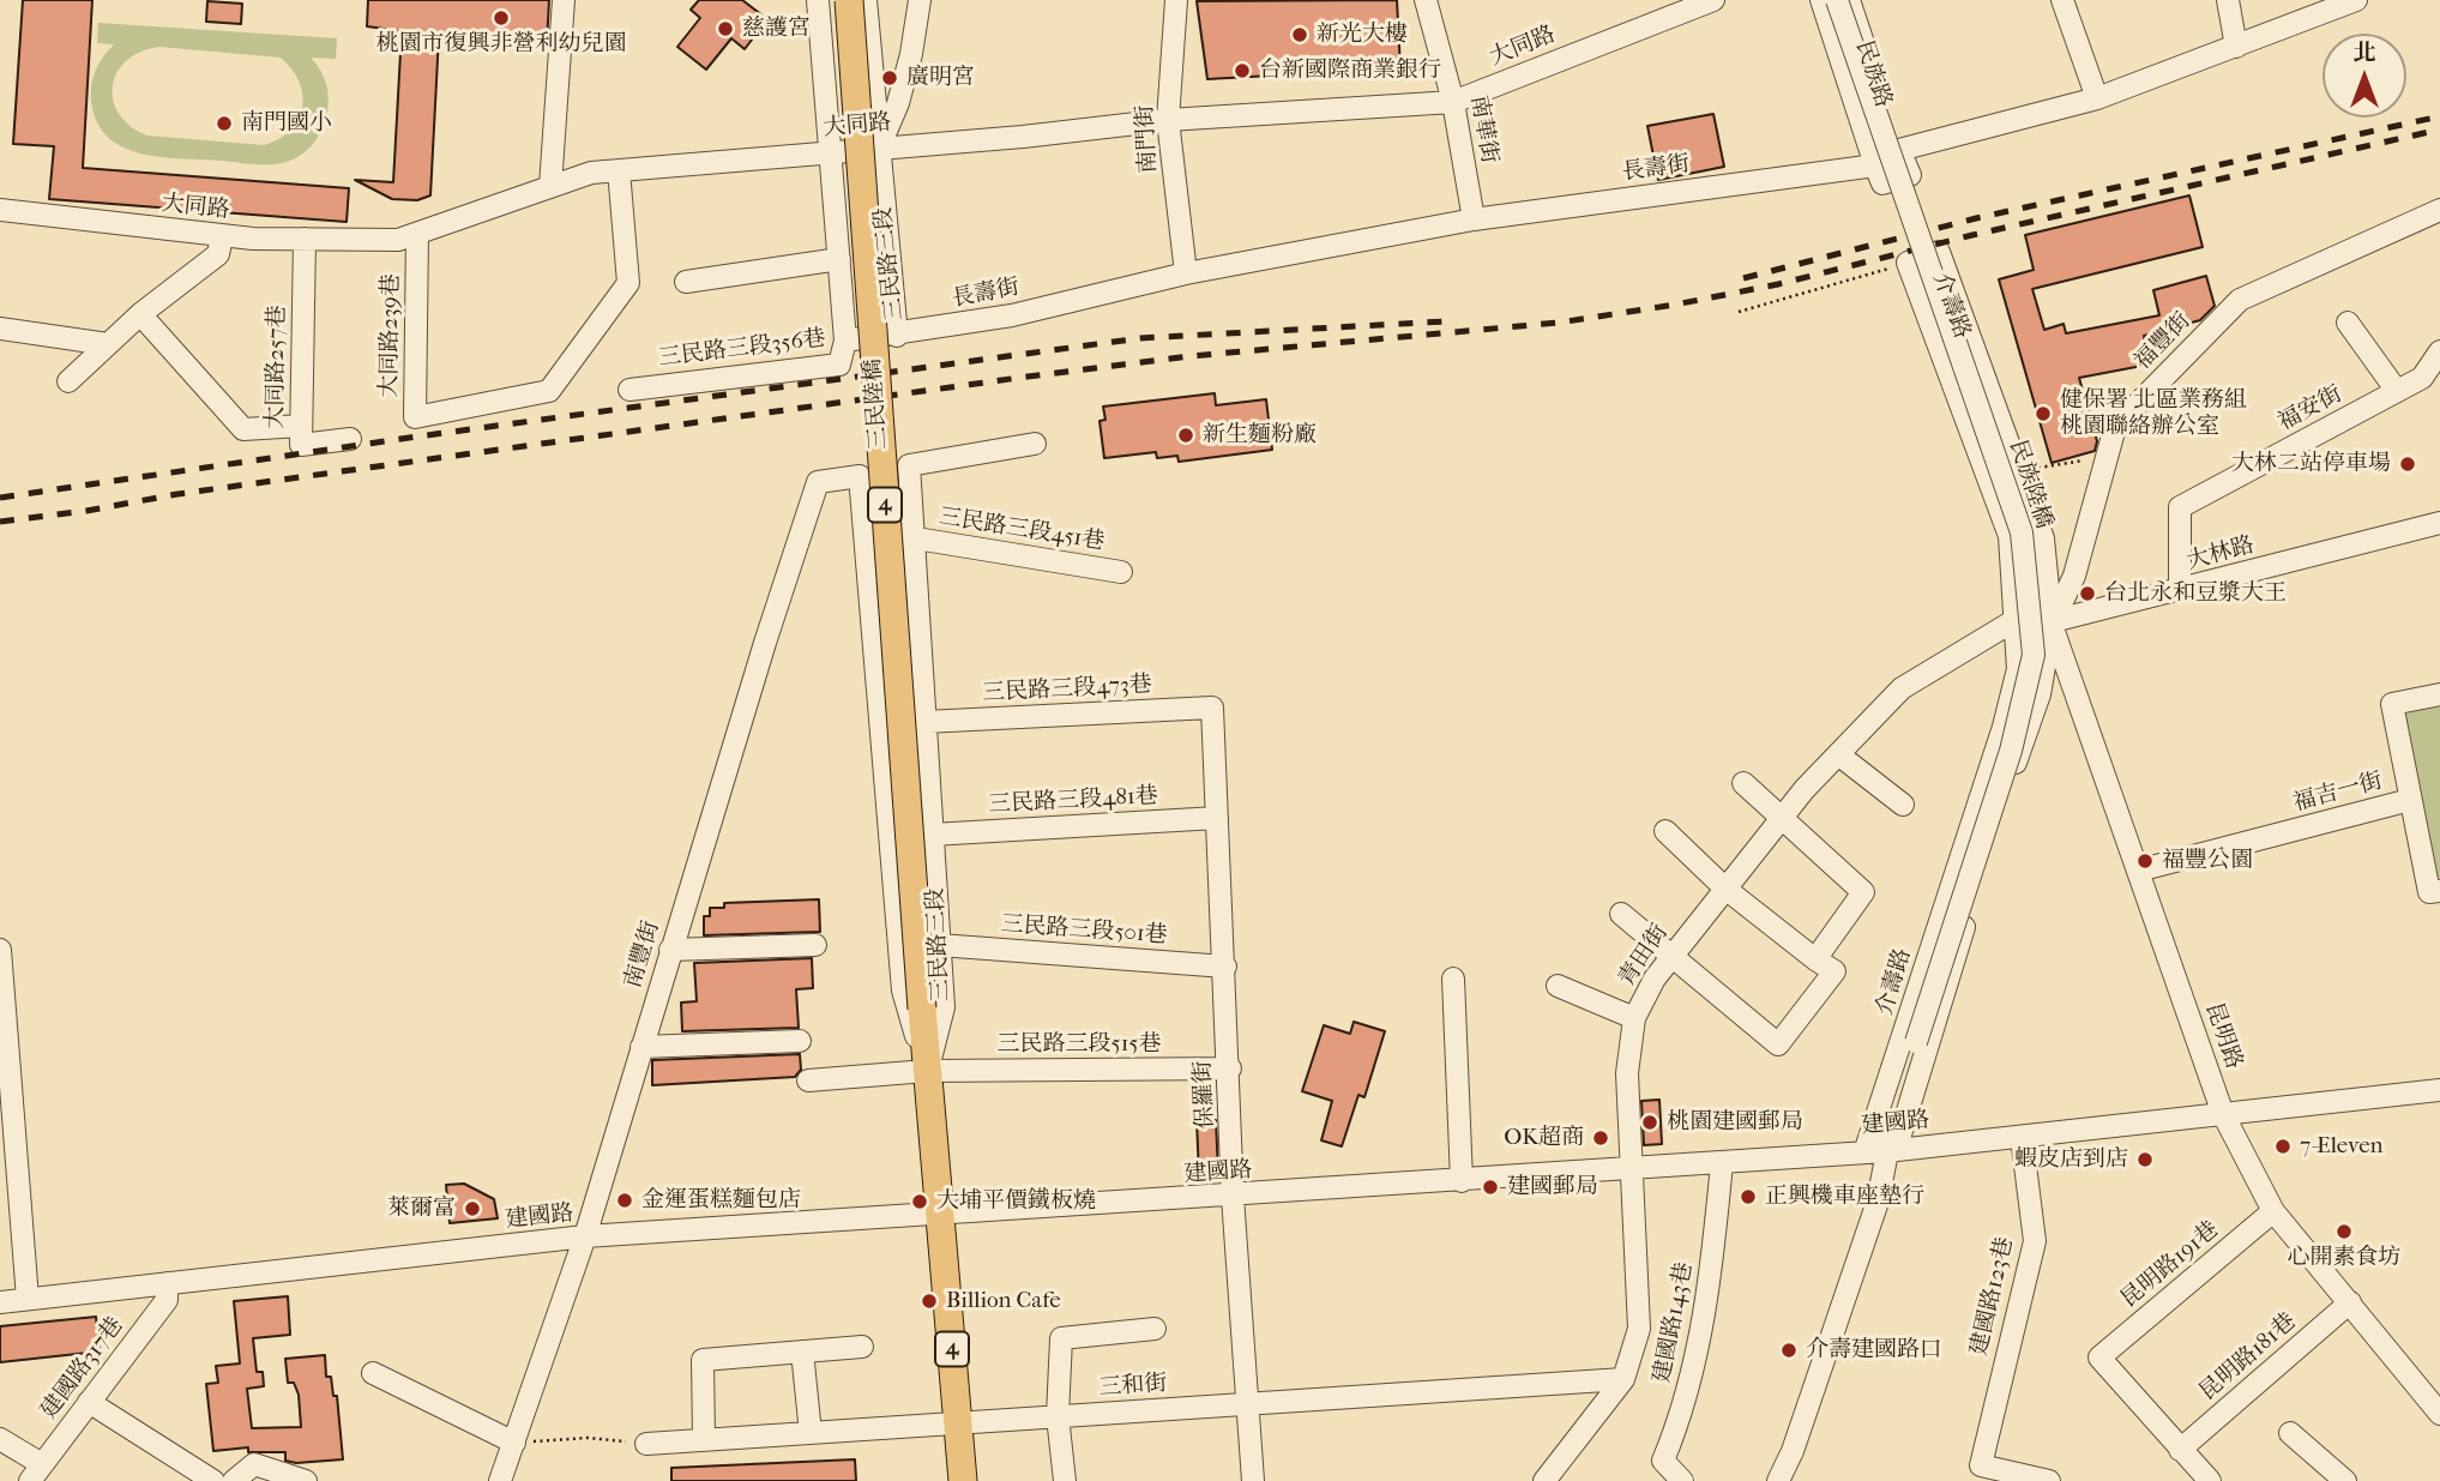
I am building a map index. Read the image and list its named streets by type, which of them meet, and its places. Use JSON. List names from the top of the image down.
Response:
{
  "streets": {
    "main road": ["三民路三段", "三民陸橋", "4"],
    "street": [
      "大同路",
      "民族路",
      "南華街",
      "南門街",
      "長壽街",
      "介壽路",
      "大同路239巷",
      "福豐街",
      "三民路三段356巷",
      "大同路257巷",
      "福安街",
      "民族陸橋",
      "三民路三段451巷",
      "大林路",
      "三民路三段473巷",
      "福吉一街",
      "三民路三段481巷",
      "三民路三段501巷",
      "南豐街",
      "青田街",
      "昆明路",
      "三民路三段515巷",
      "保羅街",
      "建國路",
      "昆明路191巷",
      "建國路123巷",
      "建國路143巷",
      "昆明路181巷",
      "建國路317巷",
      "三和街"
    ]
  },
  "crossings": [
    ["大同路", "南華街"],
    ["大同路", "南門街"],
    ["大同路", "三民路三段"],
    ["大同路", "大同路239巷"],
    ["大同路", "大同路257巷"],
    ["民族路", "長壽街"],
    ["南華街", "長壽街"],
    ["南門街", "長壽街"],
    ["長壽街", "三民路三段"],
    ["三民路三段", "三民路三段356巷"],
    ["三民路三段", "三民陸橋"],
    ["三民路三段", "三民路三段451巷"],
    ["三民路三段", "三民路三段473巷"],
    ["三民路三段", "三民路三段481巷"],
    ["三民路三段", "三民路三段501巷"],
    ["三民路三段", "南豐街"],
    ["三民路三段", "三民路三段515巷"],
    ["三民路三段", "建國路"],
    ["三民路三段", "三和街"],
    ["介壽路", "福豐街"],
    ["介壽路", "民族陸橋"],
    ["介壽路", "大林路"],
    ["介壽路", "青田街"],
    ["介壽路", "昆明路"],
    ["介壽路", "建國路"],
    ["福豐街", "大林路"],
    ["福豐街", "昆明路"],
    ["福安街", "大林路"],
    ["大林路", "青田街"],
    ["大林路", "昆明路"],
    ["三民路三段473巷", "保羅街"],
    ["福吉一街", "昆明路"],
    ["三民路三段481巷", "保羅街"],
    ["三民路三段501巷", "保羅街"],
    ["南豐街", "建國路"],
    ["青田街", "建國路"],
    ["青田街", "三和街"],
    ["昆明路", "建國路"],
    ["昆明路", "昆明路191巷"],
    ["昆明路", "昆明路181巷"],
    ["三民路三段515巷", "保羅街"],
    ["保羅街", "建國路"],
    ["保羅街", "三和街"],
    ["建國路", "建國路123巷"],
    ["建國路", "建國路143巷"],
    ["建國路", "建國路317巷"],
    ["昆明路191巷", "昆明路181巷"]
  ],
  "places": [
    "桃園市復興非營利幼兒園",
    "慈護宮",
    "新光大樓",
    "台新國際商業銀行",
    "廣明宮",
    "南門國小",
    "健保署 北區業務組 桃園聯絡辦公室",
    "新生麵粉廠",
    "大林二站停車場",
    "台北永和豆漿大王",
    "福豐公園",
    "桃園建國郵局",
    "OK超商",
    "7-Eleven",
    "蝦皮店到店",
    "建國郵局",
    "正興機車座墊行",
    "金運蛋糕麵包店",
    "大埔平價鐵板燒",
    "萊爾富",
    "心開素食坊",
    "Billion Cafe",
    "介壽建國路口"
  ],
  "north": "top"
}
